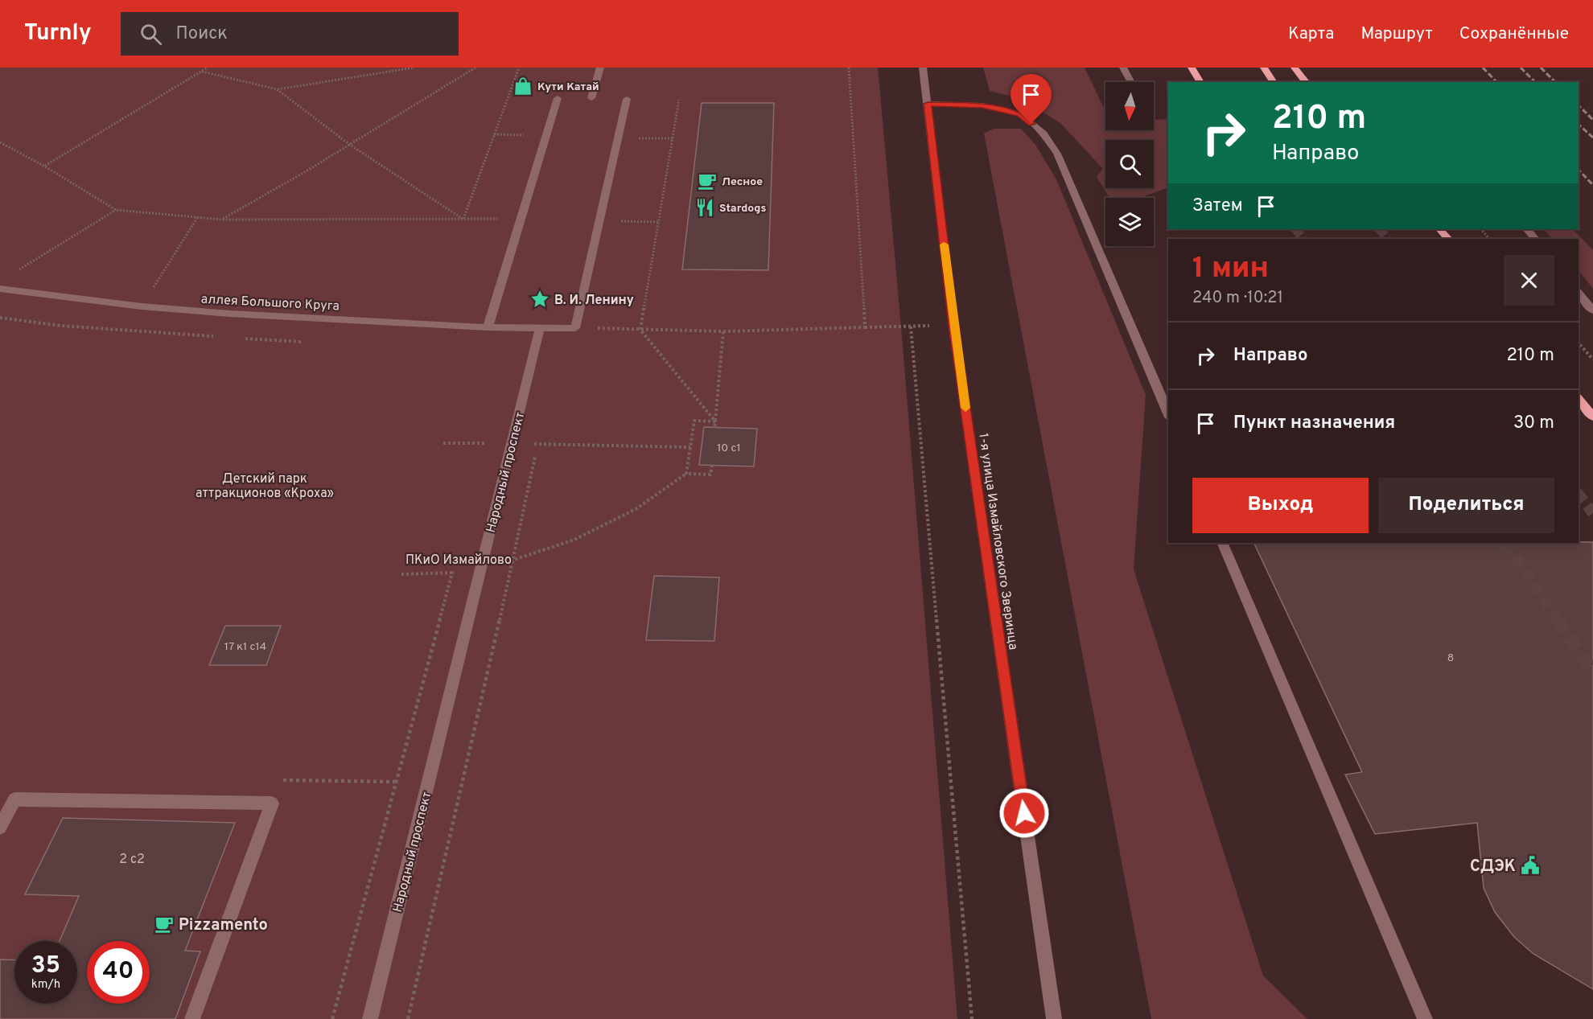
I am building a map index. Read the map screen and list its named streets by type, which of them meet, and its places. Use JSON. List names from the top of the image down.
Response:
{
  "streets": {
    "street": ["аллея Большого Круга", "Народный проспект", "1-я улица Измайловского Зверинца"]
  },
  "crossings": [
    ["аллея Большого Круга", "Народный проспект"]
  ],
  "parks": ["Детский парк аттракционов «Кроха»", "ПКиО Измайлово"],
  "places": {
    "shop": ["Кути Катай"],
    "cafe": ["Лесное", "Pizzamento"],
    "restaurant": ["Stardogs"],
    "place": ["В. И. Ленину"],
    "public building": ["СДЭК"]
  },
  "house_numbers": [
    "10 с1",
    "17 к1 с14",
    "8",
    "2 с2"
  ],
  "north": "bottom",
  "page": {
    "header": "Turnly",
    "search": "Поиск",
    "nav": ["Карта", "Маршрут", "Сохранённые"],
    "turn": ["210 m", "Направо"],
    "then": "Затем",
    "heading": ["1 мин", "240 m · 10:21"],
    "list": [
      {
        "name": "Направо",
        "value": "210 m"
      },
      {
        "name": "Пункт назначения",
        "value": "30 m"
      }
    ],
    "buttons": ["Выход", "Поделиться"],
    "speed": "35 km/h",
    "limit": "40"
  }
}
